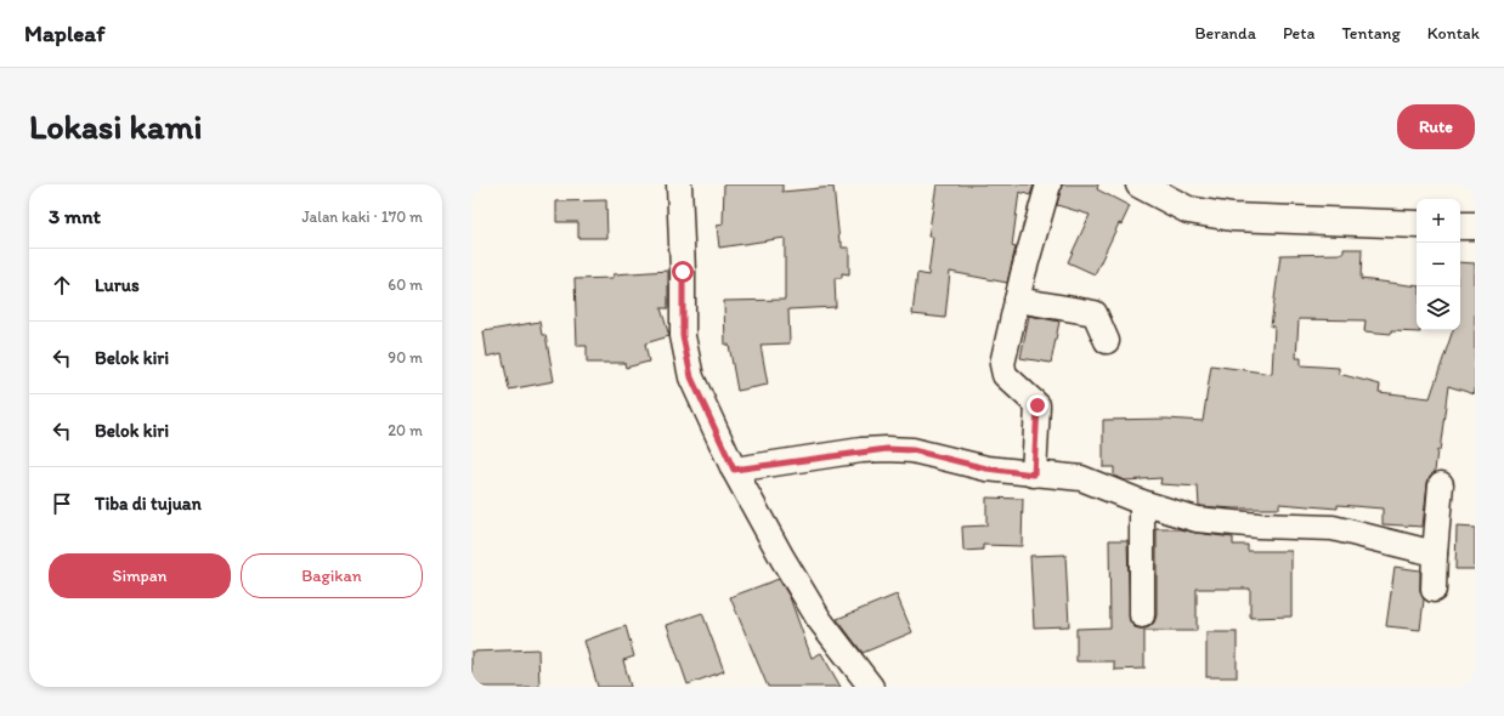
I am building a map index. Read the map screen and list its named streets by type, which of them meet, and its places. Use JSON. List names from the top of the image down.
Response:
{
  "page": {
    "header": "Mapleaf",
    "nav": [
      "Beranda",
      "Peta",
      "Tentang",
      "Kontak"
    ],
    "buttons": [
      "Rute",
      ["Simpan", "Bagikan"]
    ],
    "title": "Lokasi kami",
    "heading": ["3 mnt", "Jalan kaki · 170 m"],
    "map_buttons": ["+", "−"],
    "list": [
      ["Lurus", "60 m"],
      ["Belok kiri", "90 m"],
      ["Belok kiri", "20 m"],
      "Tiba di tujuan"
    ]
  }
}
